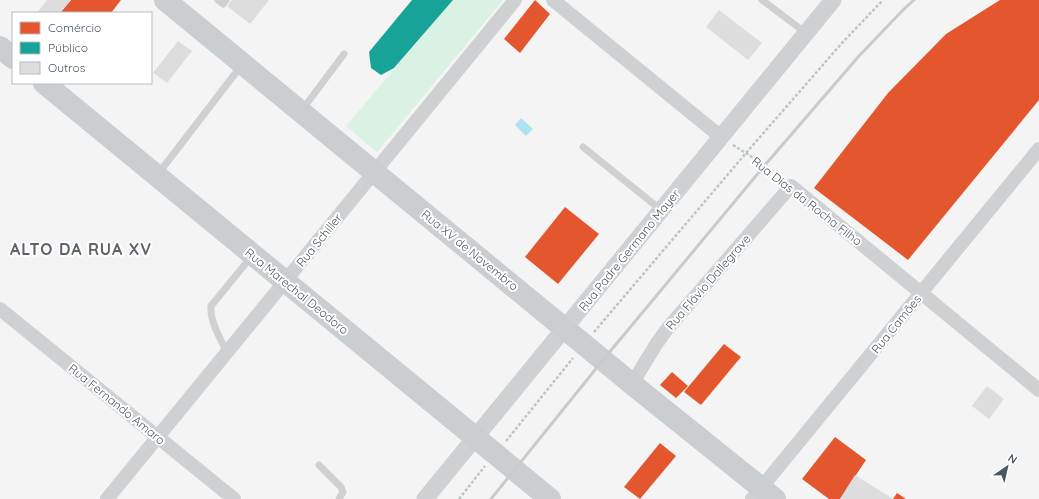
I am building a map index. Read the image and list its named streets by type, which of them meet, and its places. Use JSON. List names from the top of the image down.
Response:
{
  "streets": {
    "main road": ["Rua XV de Novembro", "Rua Marechal Deodoro"],
    "street": [
      "Rua Dias da Rocha Filho",
      "Rua Schiller",
      "Rua Padre Germano Mayer",
      "Rua Flávio Dallegrave",
      "Rua Camões",
      "Rua Fernando Amaro"
    ]
  },
  "crossings": [
    ["Rua Dias da Rocha Filho", "Rua Padre Germano Mayer"],
    ["Rua Dias da Rocha Filho", "Rua Flávio Dallegrave"],
    ["Rua Dias da Rocha Filho", "Rua Camões"],
    ["Rua Schiller", "Rua XV de Novembro"],
    ["Rua Schiller", "Rua Marechal Deodoro"],
    ["Rua Schiller", "Rua Fernando Amaro"],
    ["Rua XV de Novembro", "Rua Padre Germano Mayer"],
    ["Rua XV de Novembro", "Rua Flávio Dallegrave"],
    ["Rua XV de Novembro", "Rua Camões"],
    ["Rua Padre Germano Mayer", "Rua Marechal Deodoro"]
  ],
  "districts": ["ALTO DA RUA XV"],
  "legend": ["Comércio", "Público", "Outros"],
  "north": "top right"
}
